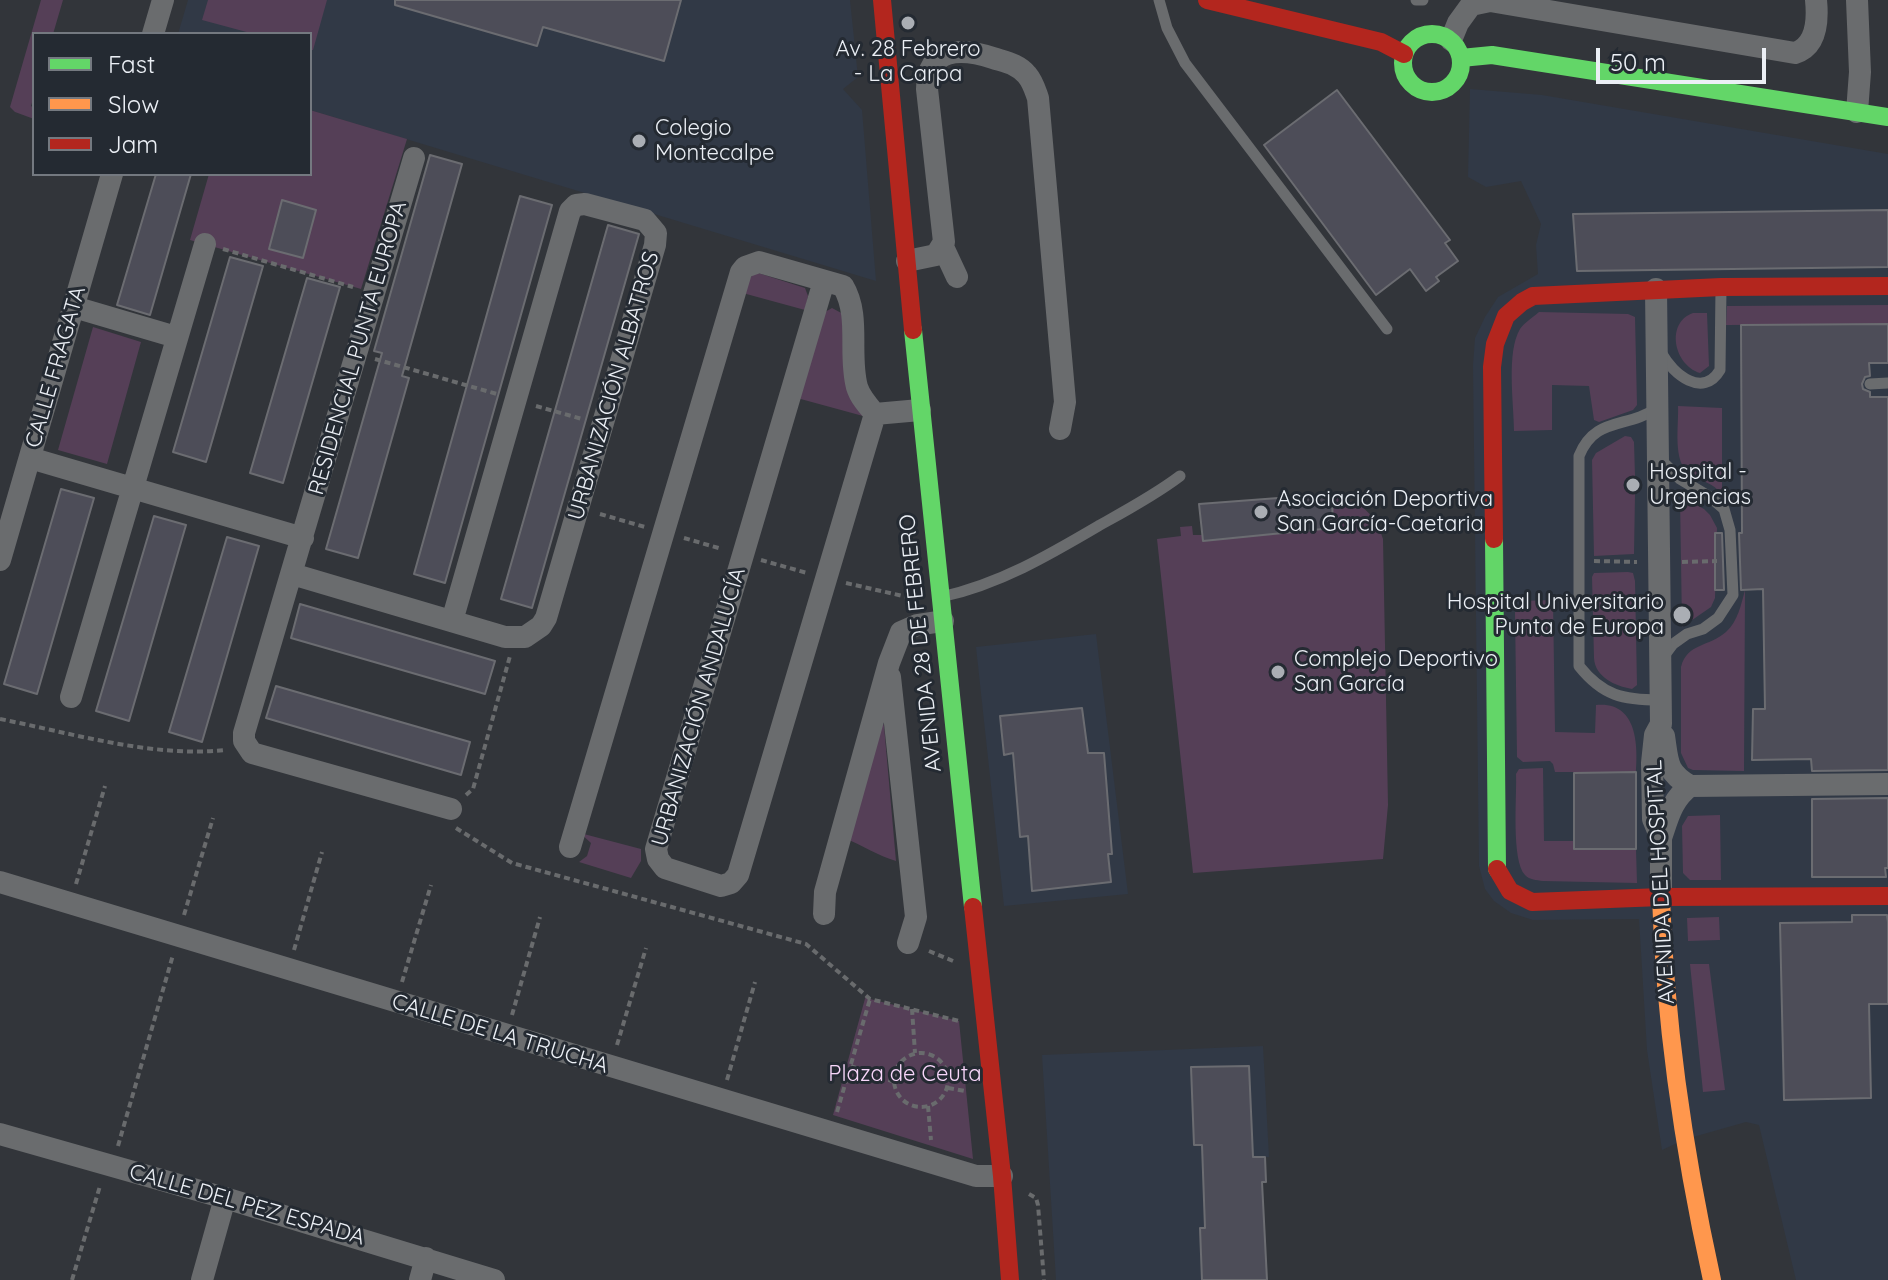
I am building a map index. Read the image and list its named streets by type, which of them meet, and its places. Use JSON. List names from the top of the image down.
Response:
{
  "streets": {
    "street": [
      "RESIDENCIAL PUNTA EUROPA",
      "CALLE FRAGATA",
      "URBANIZACIÓN ALBATROS",
      "AVENIDA 28 DE FEBRERO",
      "URBANIZACIÓN ANDALUCÍA",
      "AVENIDA DEL HOSPITAL",
      "CALLE DE LA TRUCHA",
      "CALLE DEL PEZ ESPADA"
    ]
  },
  "crossings": [
    ["RESIDENCIAL PUNTA EUROPA", "URBANIZACIÓN ALBATROS"],
    ["AVENIDA 28 DE FEBRERO", "CALLE DE LA TRUCHA"]
  ],
  "parks": ["Plaza de Ceuta"],
  "places": [
    "Av. 28 Febrero - La Carpa",
    "Colegio Montecalpe",
    "Hospital - Urgencias",
    "Asociación Deportiva San García-Caetaria",
    "Hospital Universitario Punta de Europa",
    "Complejo Deportivo San García"
  ],
  "legend": ["Fast", "Slow", "Jam"],
  "scale_bar": "50 m"
}
